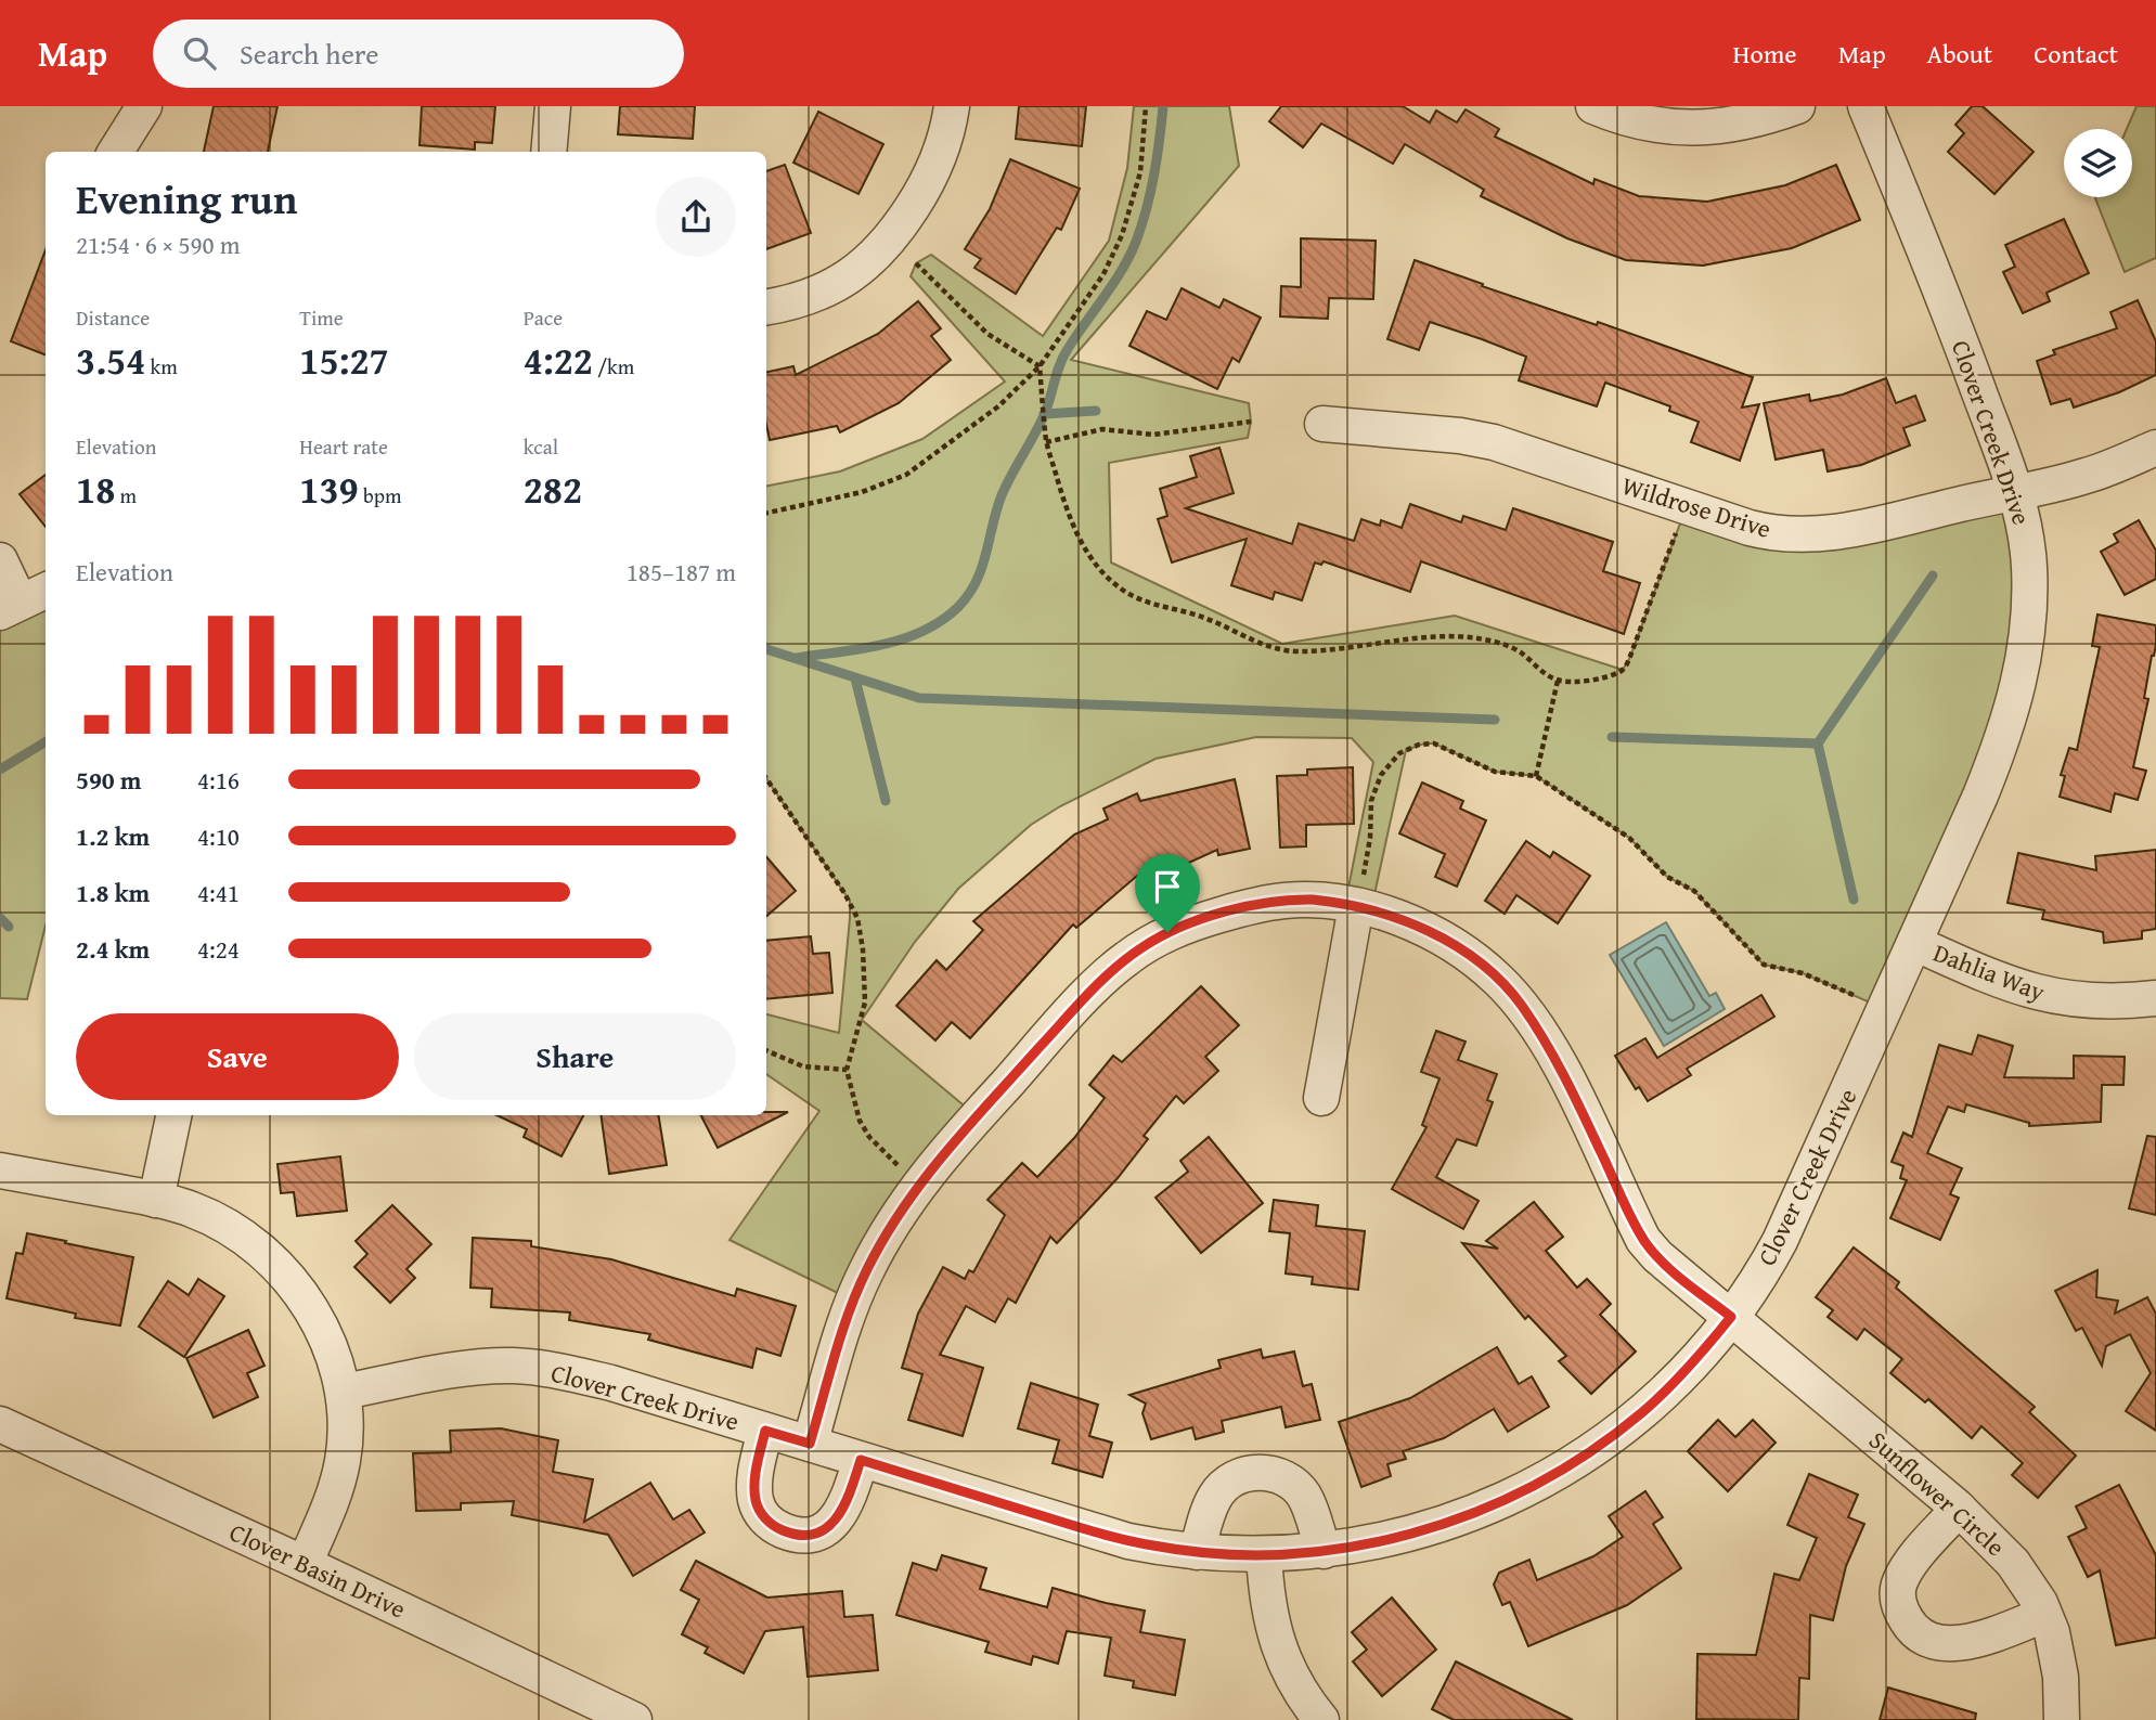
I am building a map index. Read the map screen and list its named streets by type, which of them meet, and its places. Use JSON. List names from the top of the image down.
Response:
{
  "streets": {
    "street": [
      "Clover Creek Drive",
      "Wildrose Drive",
      "Dahlia Way",
      "Sunflower Circle",
      "Clover Basin Drive"
    ]
  },
  "crossings": [
    ["Clover Creek Drive", "Wildrose Drive"],
    ["Clover Creek Drive", "Dahlia Way"],
    ["Clover Creek Drive", "Sunflower Circle"]
  ],
  "page": {
    "header": "Map",
    "search": "Search here",
    "nav": [
      "Home",
      "Map",
      "About",
      "Contact"
    ],
    "heading": ["Evening run", "21:54 · 6 × 590 m"],
    "stats": [
      ["Distance", "3.54 km"],
      ["Time", "15:27"],
      ["Pace", "4:22 /km"],
      ["Elevation", "18 m"],
      ["Heart rate", "139 bpm"],
      ["kcal", "282"]
    ],
    "chart": ["Elevation", "185–187 m"],
    "list": [
      {
        "name": "590 m",
        "note": "4:16"
      },
      {
        "name": "1.2 km",
        "note": "4:10"
      },
      {
        "name": "1.8 km",
        "note": "4:41"
      },
      {
        "name": "2.4 km",
        "note": "4:24"
      }
    ],
    "buttons": ["Save", "Share"]
  }
}
